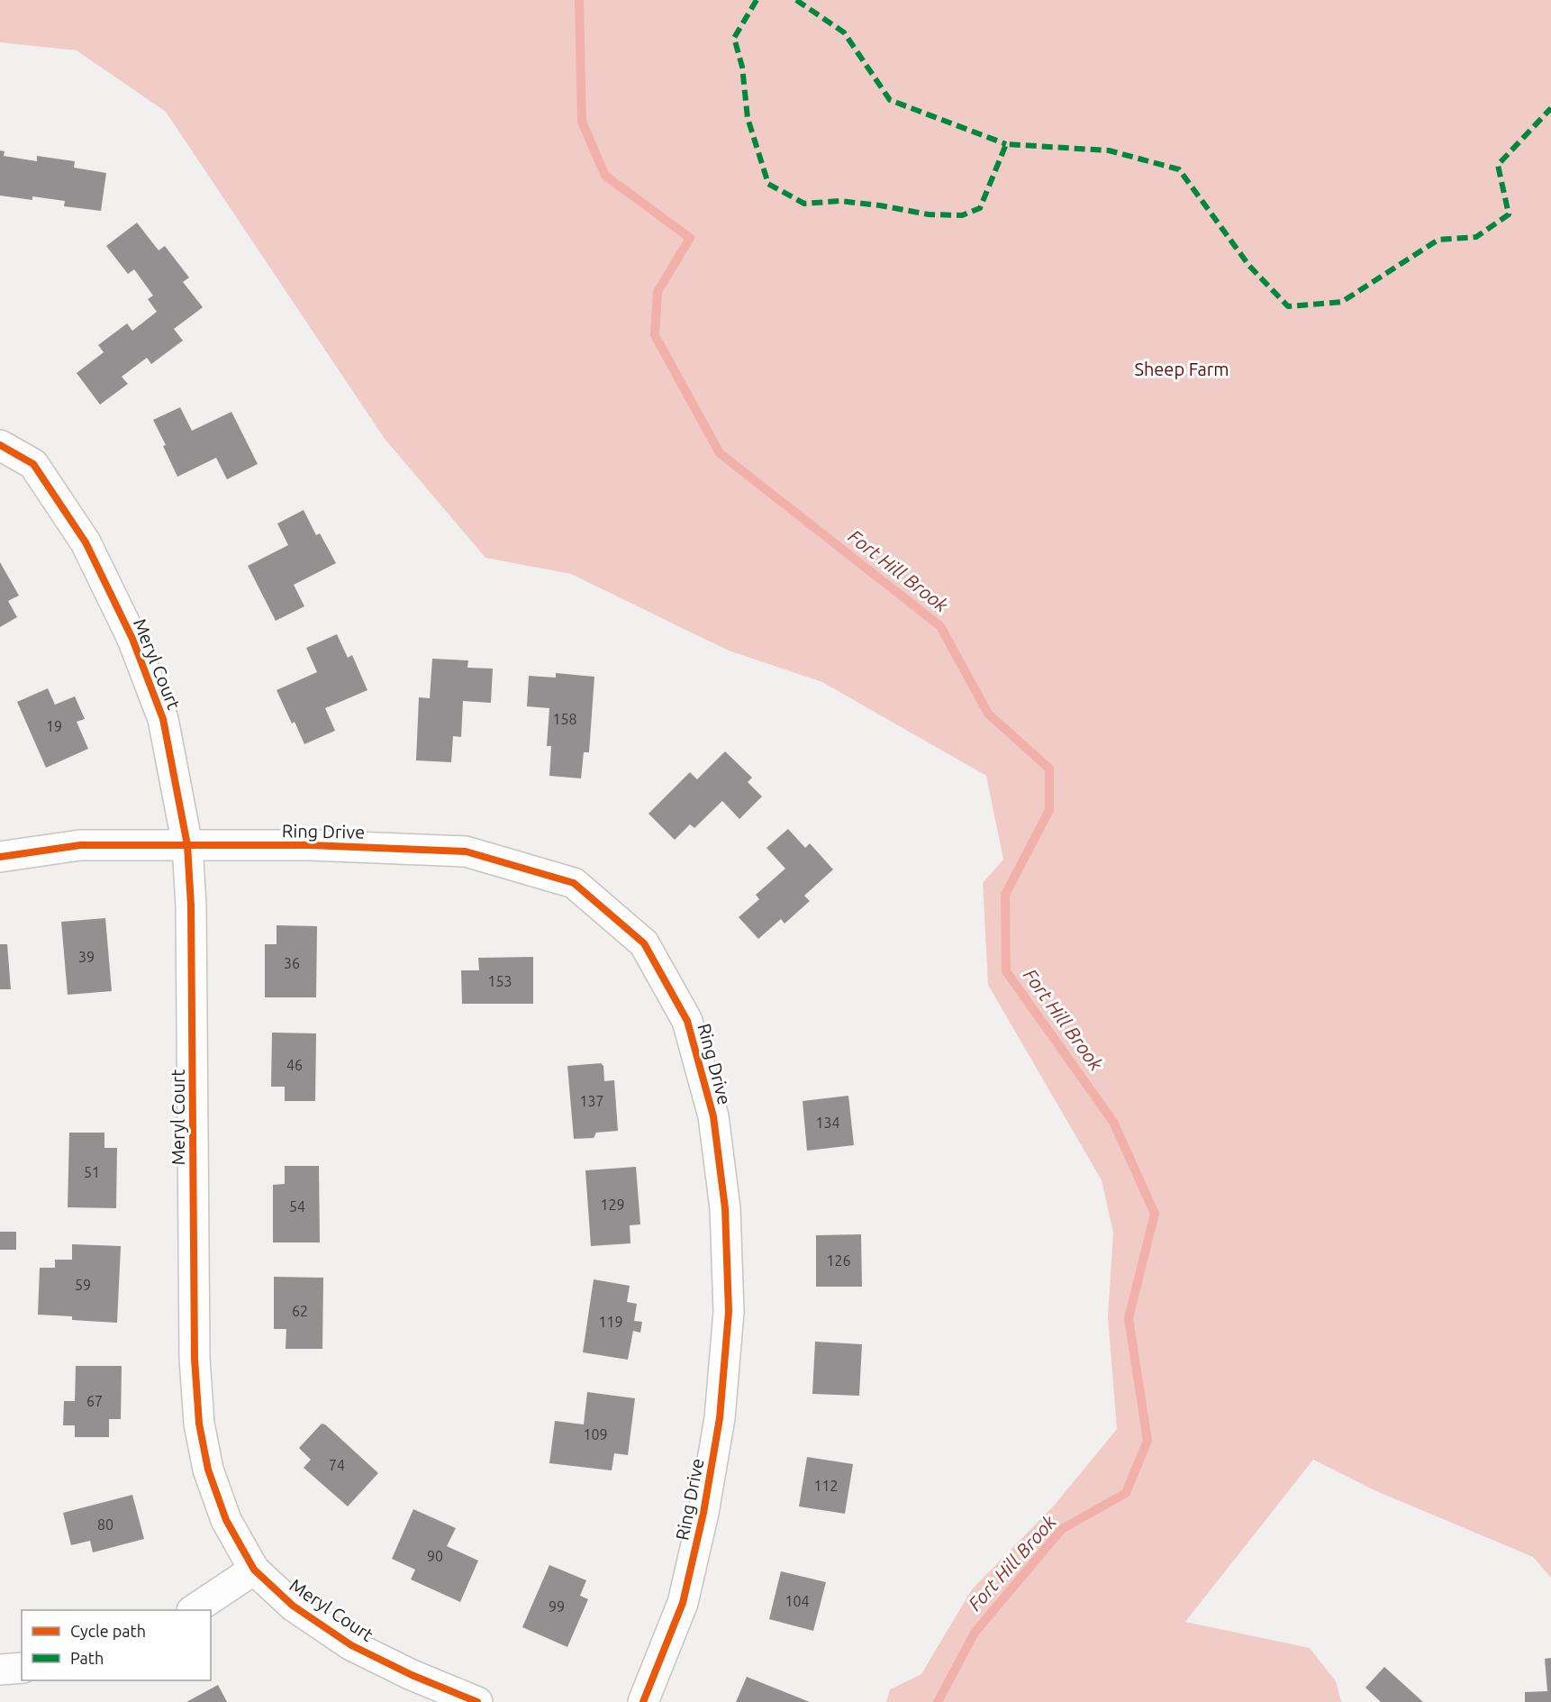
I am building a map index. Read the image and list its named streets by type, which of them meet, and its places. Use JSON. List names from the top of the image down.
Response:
{
  "streets": {
    "street": ["Meryl Court", "Ring Drive"]
  },
  "crossings": [
    ["Meryl Court", "Ring Drive"]
  ],
  "water": ["Fort Hill Brook"],
  "parks": ["Sheep Farm"],
  "house_numbers": [
    "158",
    "19",
    "39",
    "36",
    "153",
    "46",
    "137",
    "134",
    "51",
    "129",
    "54",
    "126",
    "59",
    "62",
    "119",
    "67",
    "109",
    "74",
    "112",
    "80",
    "90",
    "104",
    "99"
  ],
  "legend": ["Cycle path", "Path"]
}
